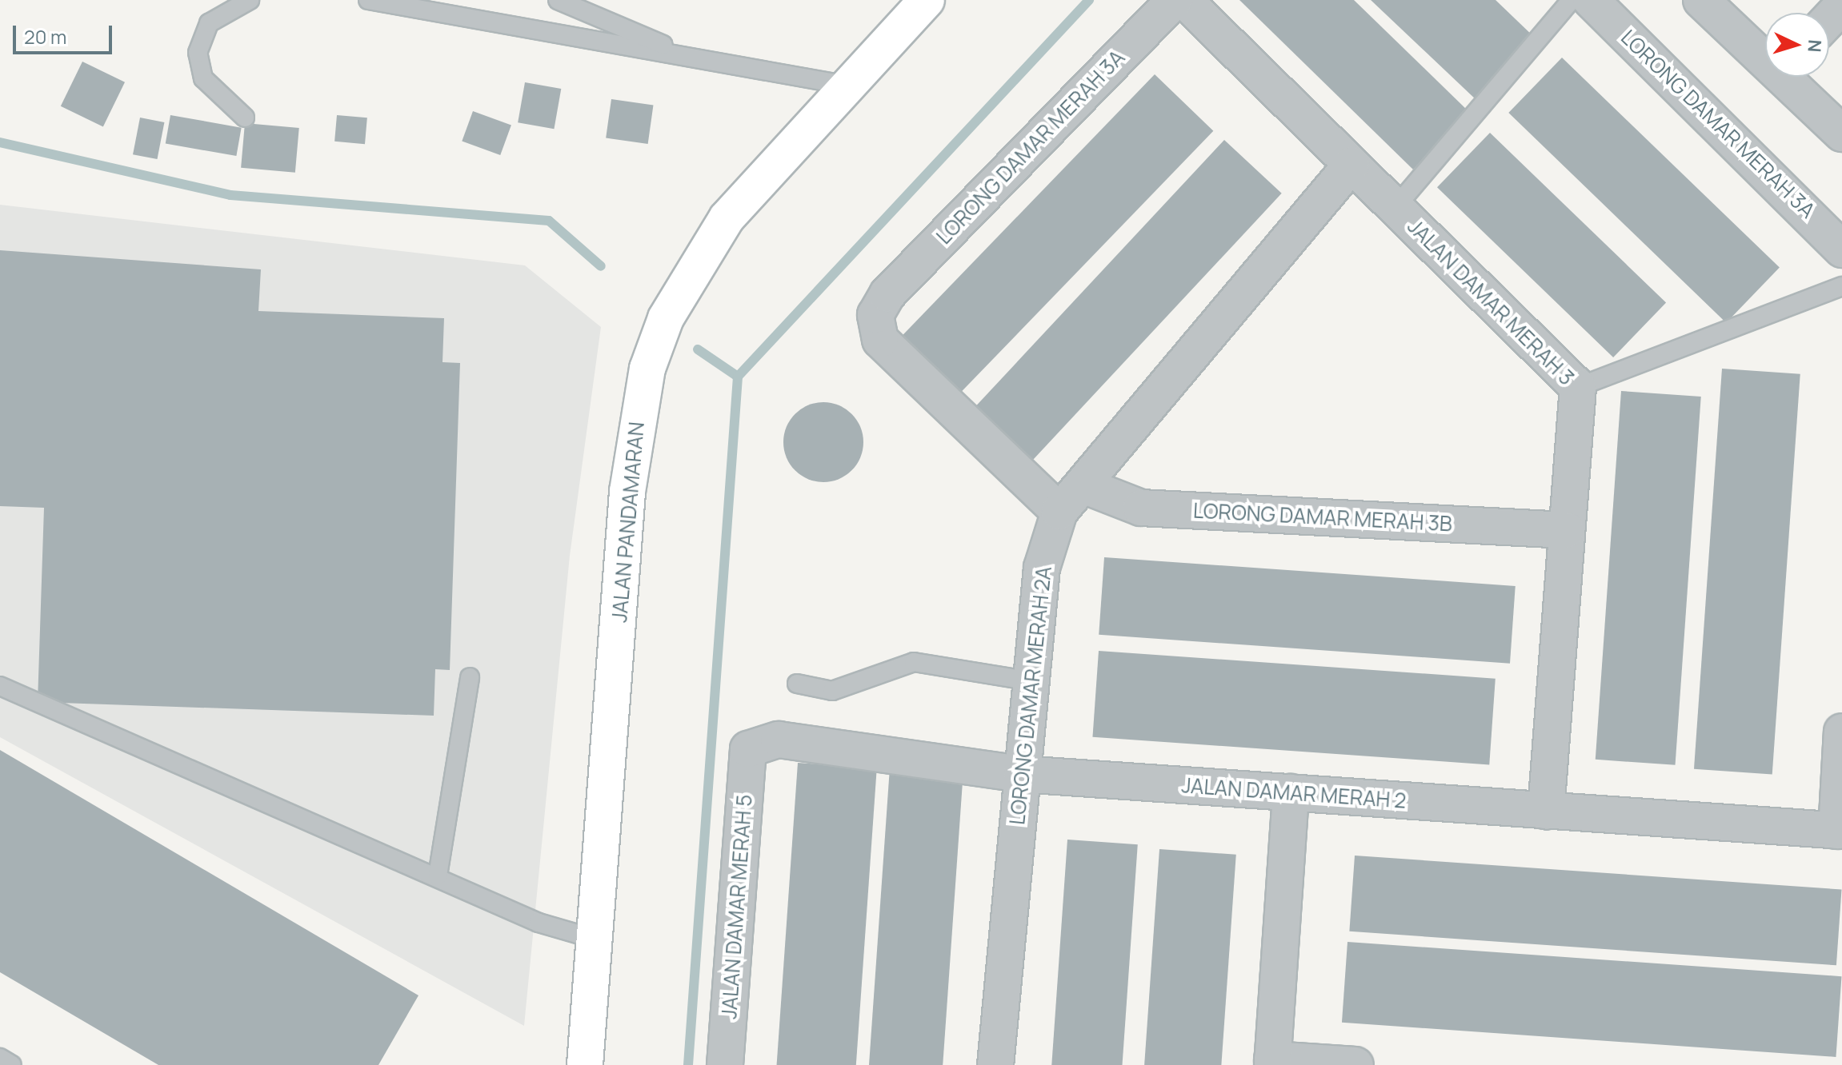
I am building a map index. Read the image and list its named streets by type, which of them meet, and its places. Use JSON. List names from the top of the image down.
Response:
{
  "streets": {
    "main road": ["JALAN PANDAMARAN"],
    "street": [
      "LORONG DAMAR MERAH 3A",
      "JALAN DAMAR MERAH 3",
      "LORONG DAMAR MERAH 3B",
      "LORONG DAMAR MERAH 2A",
      "JALAN DAMAR MERAH 2",
      "JALAN DAMAR MERAH 5"
    ]
  },
  "crossings": [
    ["LORONG DAMAR MERAH 3A", "LORONG DAMAR MERAH 2A"],
    ["JALAN DAMAR MERAH 3", "LORONG DAMAR MERAH 3B"],
    ["JALAN DAMAR MERAH 3", "LORONG DAMAR MERAH 2A"],
    ["JALAN DAMAR MERAH 3", "JALAN DAMAR MERAH 2"],
    ["LORONG DAMAR MERAH 3B", "LORONG DAMAR MERAH 2A"],
    ["LORONG DAMAR MERAH 2A", "JALAN DAMAR MERAH 2"],
    ["JALAN DAMAR MERAH 2", "JALAN DAMAR MERAH 5"]
  ],
  "scale_bar": "20 m",
  "north": "right"
}
